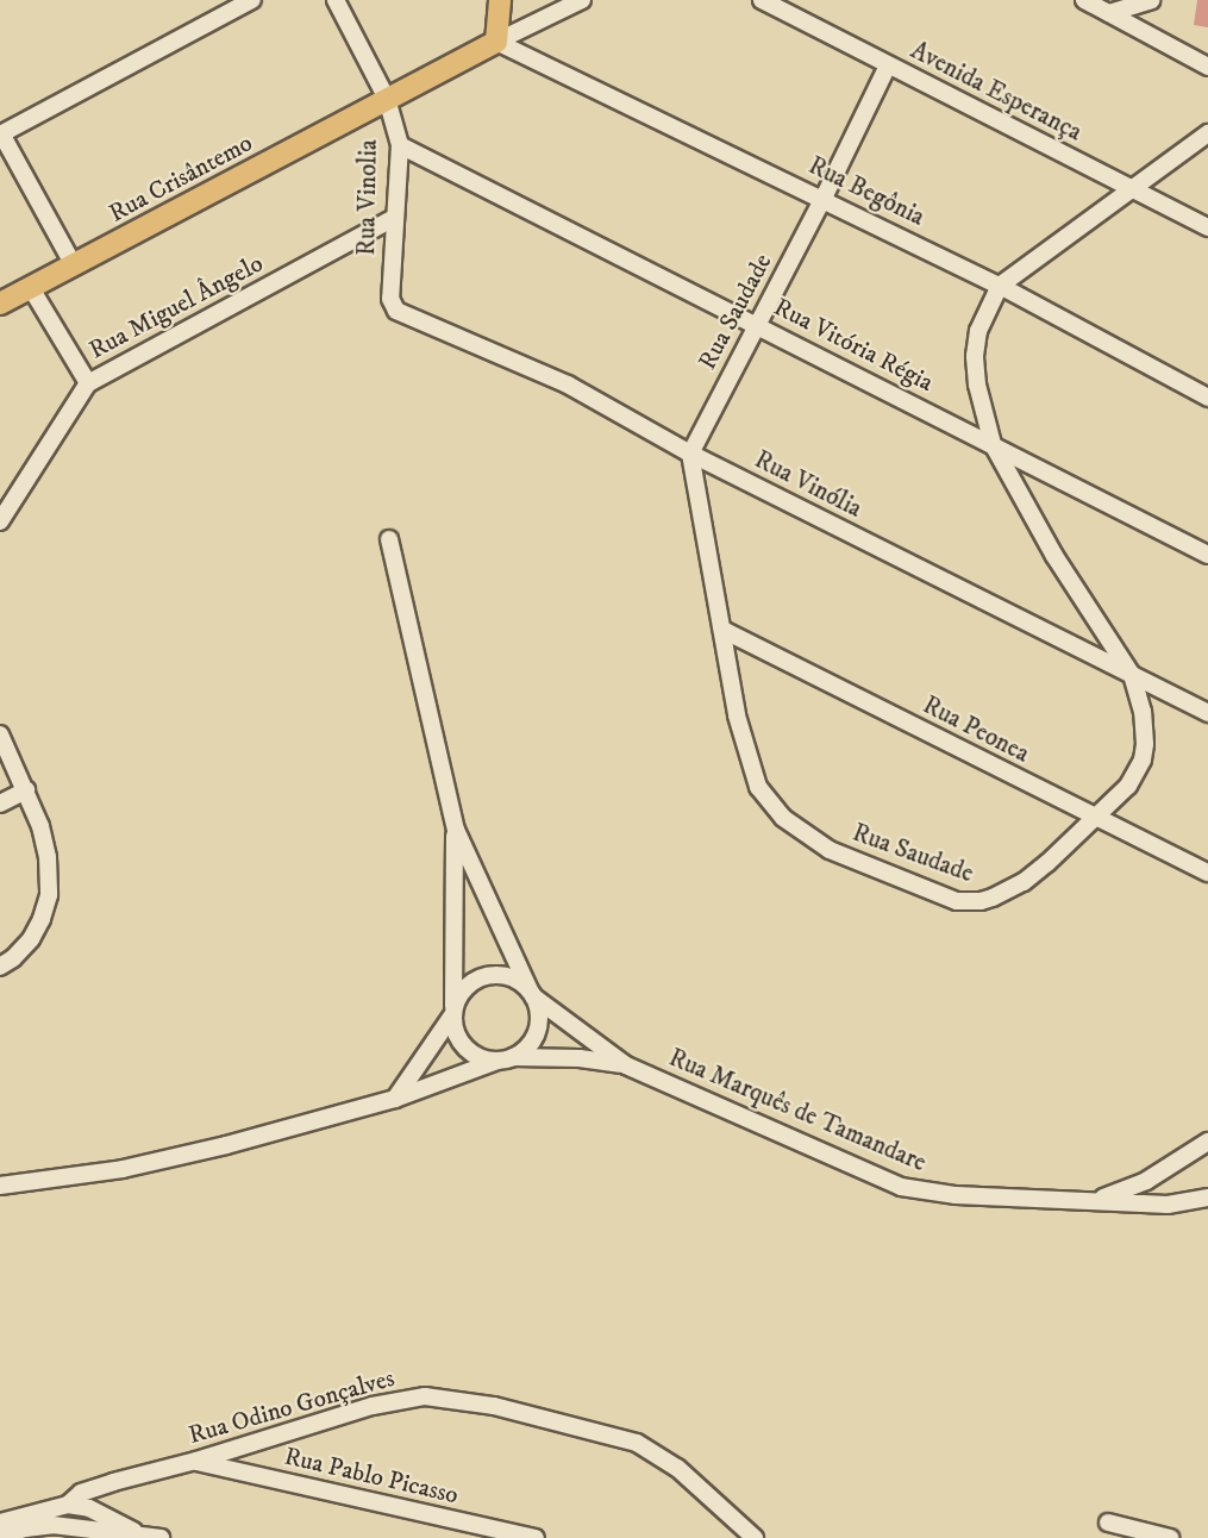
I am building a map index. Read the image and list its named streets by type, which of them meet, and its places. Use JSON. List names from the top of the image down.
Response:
{
  "streets": {
    "main road": ["Rua Crisântemo"],
    "street": [
      "Avenida Esperança",
      "Rua Begônia",
      "Rua Vinolia",
      "Rua Miguel Ângelo",
      "Rua Saudade",
      "Rua Vitória Régia",
      "Rua Vinólia",
      "Rua Peonea",
      "Rua Marquês de Tamandare",
      "Rua Odino Gonçalves",
      "Rua Pablo Picasso"
    ]
  },
  "crossings": [
    ["Avenida Esperança", "Rua Saudade"],
    ["Rua Crisântemo", "Rua Begônia"],
    ["Rua Crisântemo", "Rua Vinolia"],
    ["Rua Begônia", "Rua Saudade"],
    ["Rua Vinolia", "Rua Miguel Ângelo"],
    ["Rua Vinolia", "Rua Vitória Régia"],
    ["Rua Vinolia", "Rua Vinólia"],
    ["Rua Saudade", "Rua Vitória Régia"],
    ["Rua Saudade", "Rua Vinólia"],
    ["Rua Saudade", "Rua Peonea"],
    ["Rua Odino Gonçalves", "Rua Pablo Picasso"]
  ]
}
